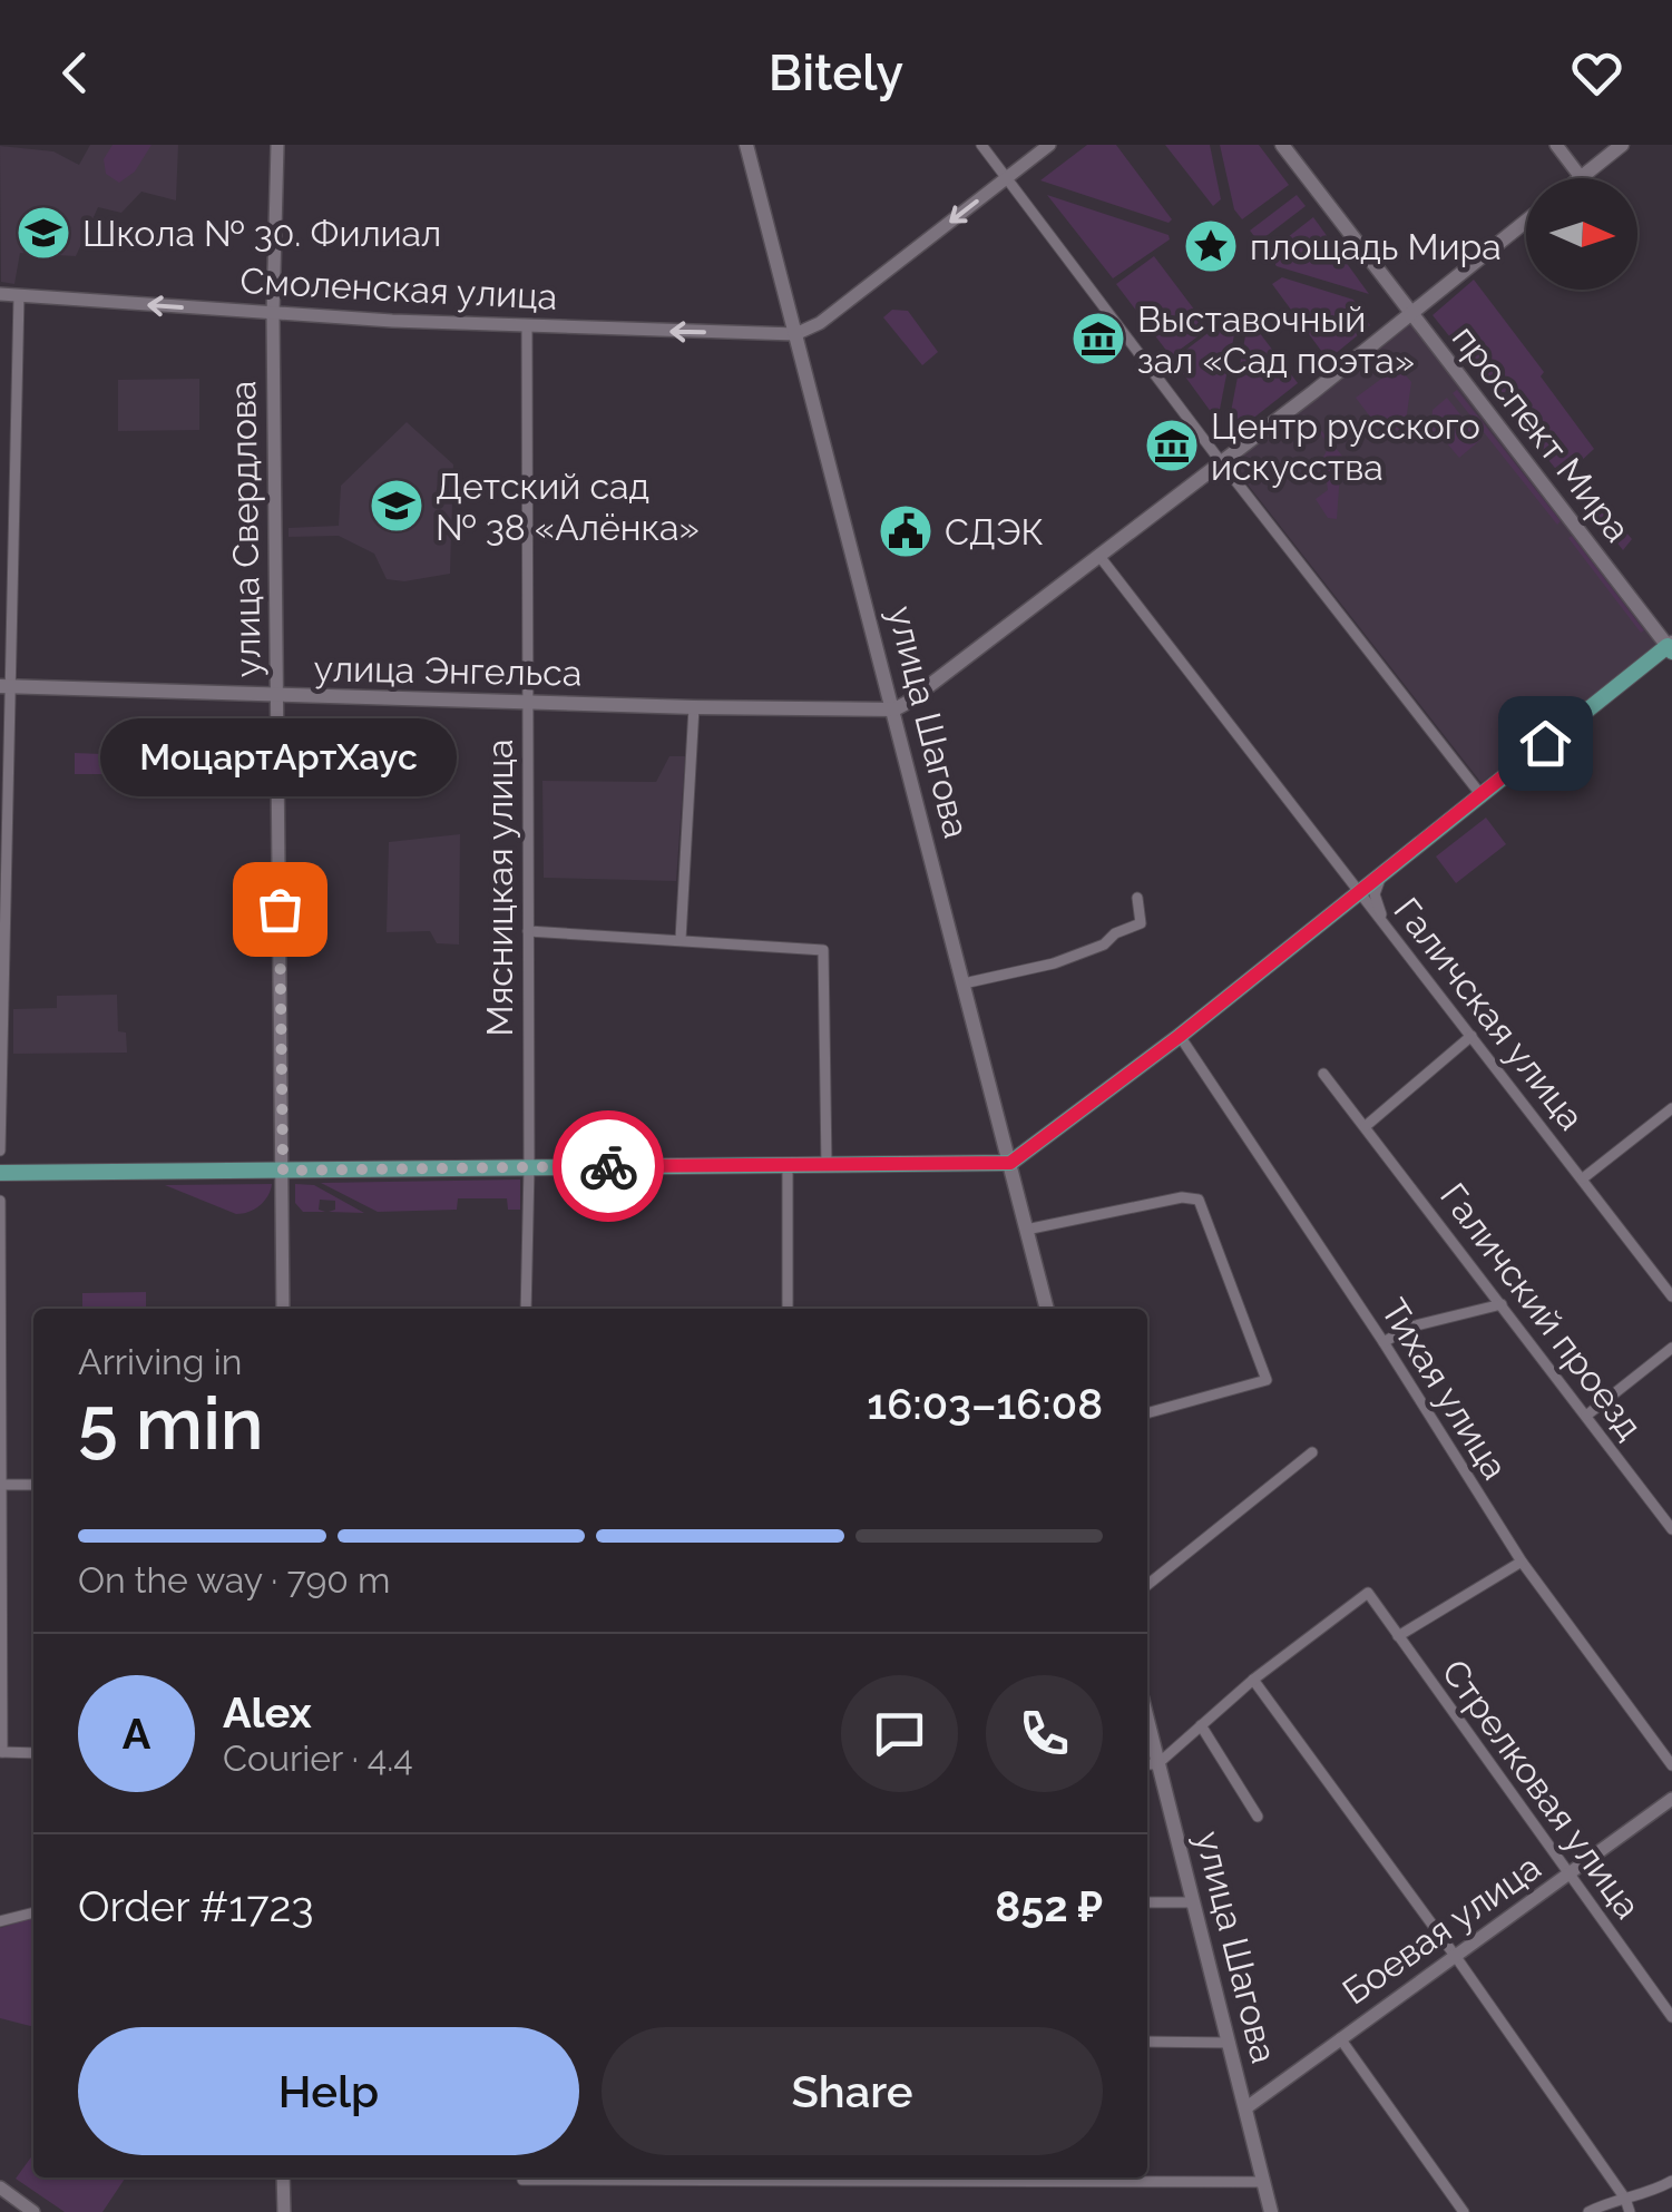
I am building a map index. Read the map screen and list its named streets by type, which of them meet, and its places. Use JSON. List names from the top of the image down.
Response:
{
  "streets": {
    "main road": ["проспект Мира", "улица Энгельса", "улица Шагова"],
    "street": [
      "Смоленская улица",
      "улица Свердлова",
      "Мясницкая улица",
      "Галичская улица",
      "Галичский проезд",
      "Тихая улица",
      "Стрелковая улица",
      "Боевая улица"
    ]
  },
  "crossings": [
    ["Смоленская улица", "улица Свердлова"],
    ["Смоленская улица", "улица Шагова"],
    ["Смоленская улица", "Мясницкая улица"],
    ["улица Свердлова", "улица Энгельса"],
    ["улица Энгельса", "улица Шагова"],
    ["улица Энгельса", "Мясницкая улица"],
    ["улица Шагова", "Боевая улица"],
    ["Стрелковая улица", "Боевая улица"]
  ],
  "one_way": ["Смоленская улица"],
  "places": {
    "school or university": ["Школа № 30. Филиал", "Детский сад № 38 «Алёнка»"],
    "place": ["площадь Мира"],
    "museum": ["Выставочный зал «Сад поэта»", "Центр русского искусства"],
    "public building": ["СДЭК"],
    "other": ["МоцартАртХаус"]
  },
  "north": "right",
  "page": {
    "header": "Bitely",
    "bubble": "МоцартАртХаус",
    "heading": ["5 min", "Arriving in", "16:03–16:08"],
    "panel": [
      "Alex",
      "Courier · 4.4",
      "Order #1723",
      "852 ₽"
    ],
    "bar": "On the way · 790 m",
    "round": "A",
    "buttons": ["Help", "Share"]
  }
}
